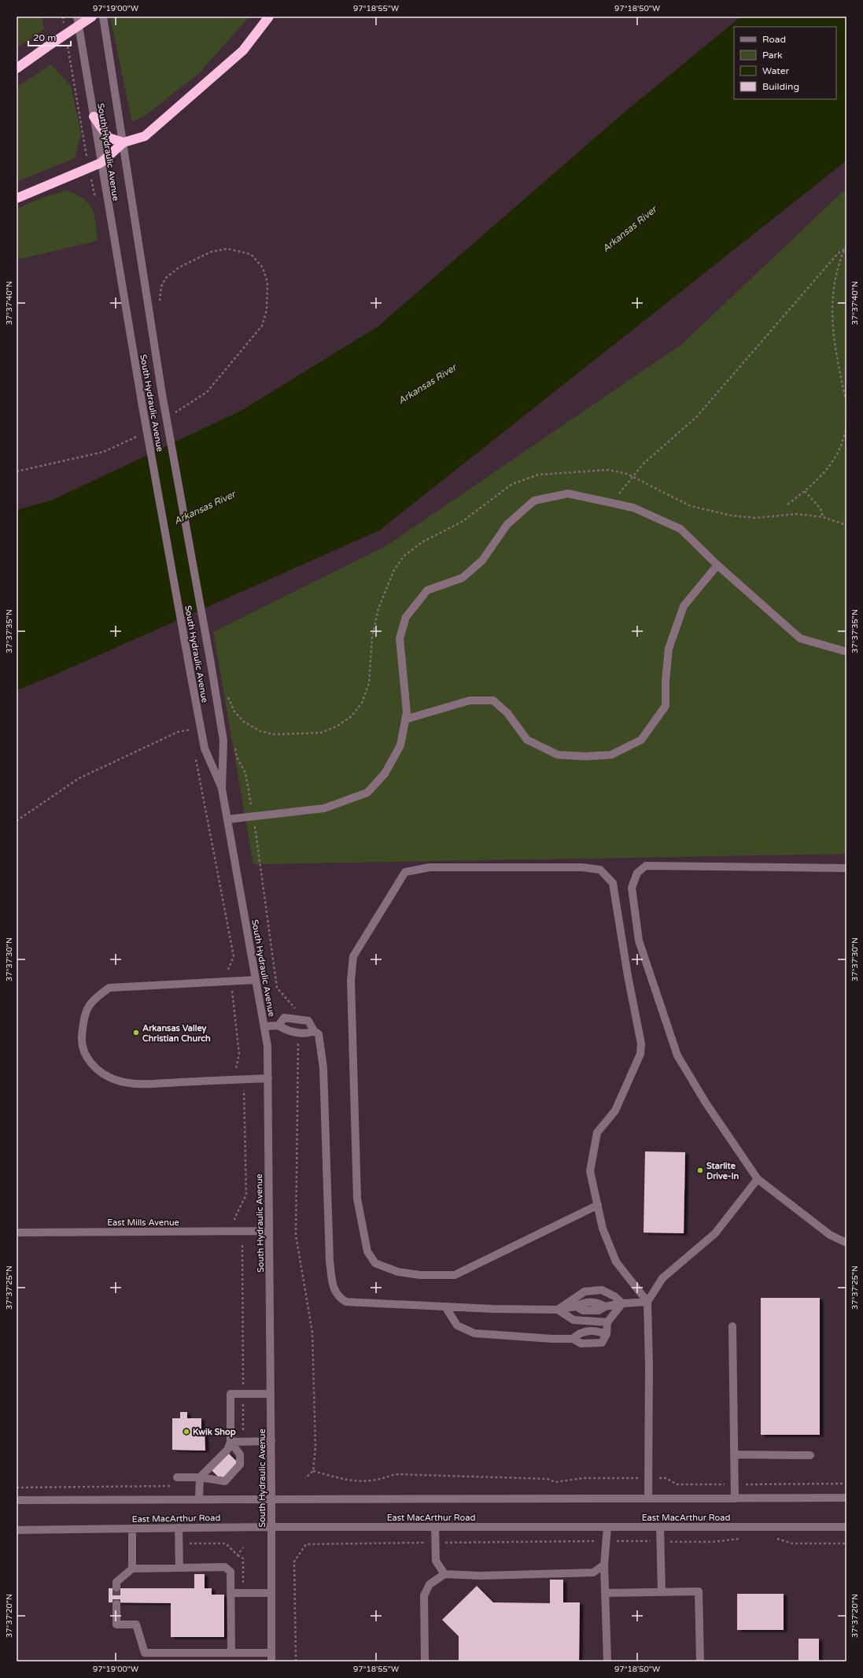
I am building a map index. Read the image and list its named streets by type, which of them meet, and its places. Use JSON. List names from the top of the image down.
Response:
{
  "streets": {
    "street": ["South Hydraulic Avenue", "East Mills Avenue", "East MacArthur Road"]
  },
  "crossings": [
    ["South Hydraulic Avenue", "East Mills Avenue"],
    ["South Hydraulic Avenue", "East MacArthur Road"]
  ],
  "water": ["Arkansas River"],
  "places": ["Arkansas Valley Christian Church", "Starlite Drive-In", "Kwik Shop"],
  "legend": [
    "Road",
    "Park",
    "Water",
    "Building"
  ],
  "scale_bar": "20 m",
  "coordinates": [
    "97°19'00\"W",
    "97°18'55\"W",
    "97°18'50\"W",
    "37°37'40\"N",
    "37°37'35\"N",
    "37°37'30\"N",
    "37°37'25\"N",
    "37°37'20\"N"
  ]
}
